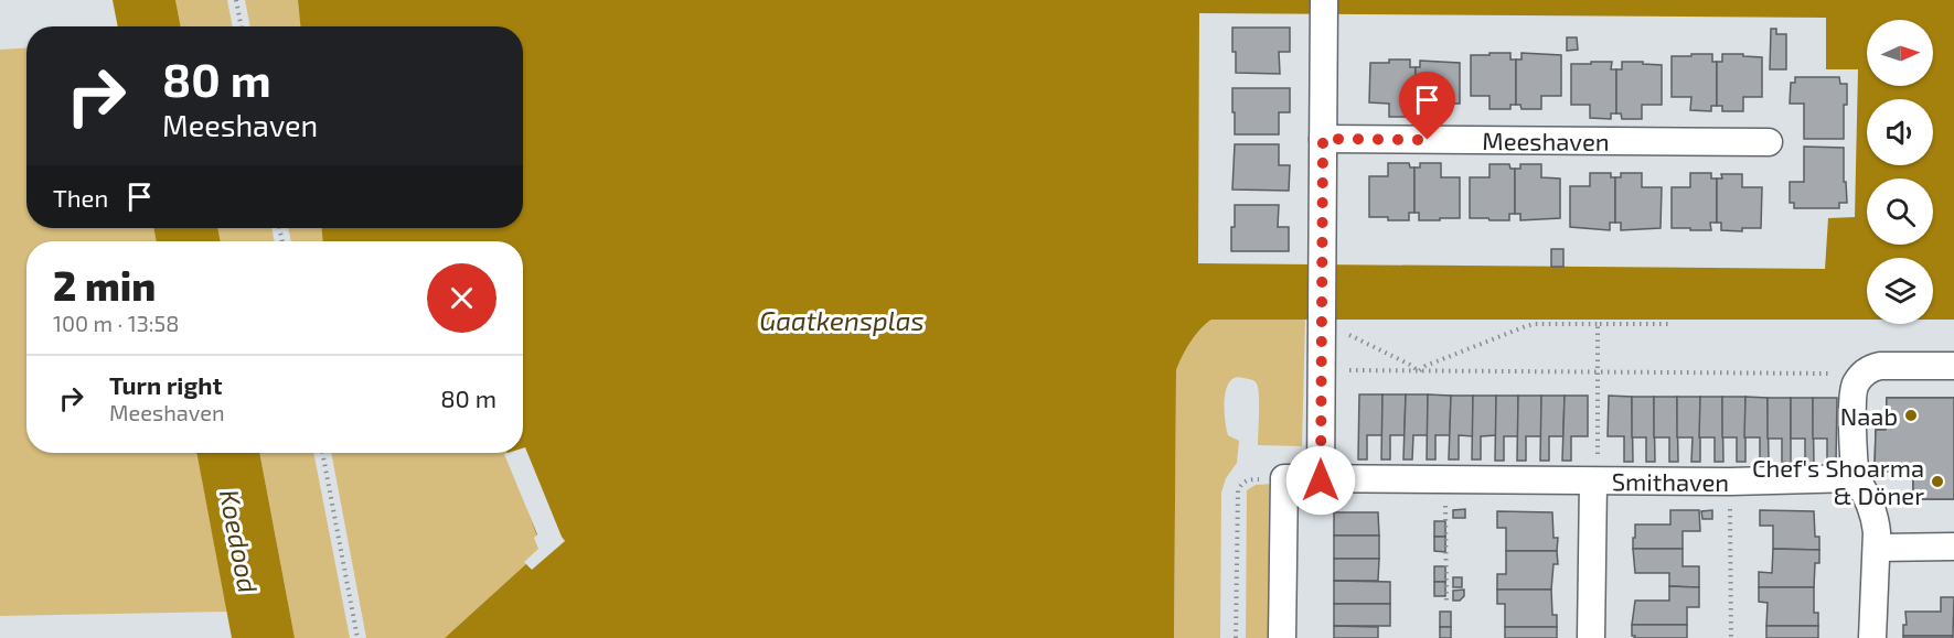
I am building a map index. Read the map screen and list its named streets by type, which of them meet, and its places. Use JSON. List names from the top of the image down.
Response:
{
  "streets": {
    "street": ["Meeshaven", "Smithaven"]
  },
  "water": ["Gaatkensplas", "Koedood"],
  "places": ["Naab", "Chef's Shoarma & Döner"],
  "north": "right",
  "page": {
    "turn": ["80 m", "Meeshaven"],
    "then": "Then",
    "heading": ["2 min", "100 m · 13:58"],
    "list": [
      {
        "name": "Turn right",
        "note": "Meeshaven",
        "value": "80 m"
      }
    ]
  }
}
